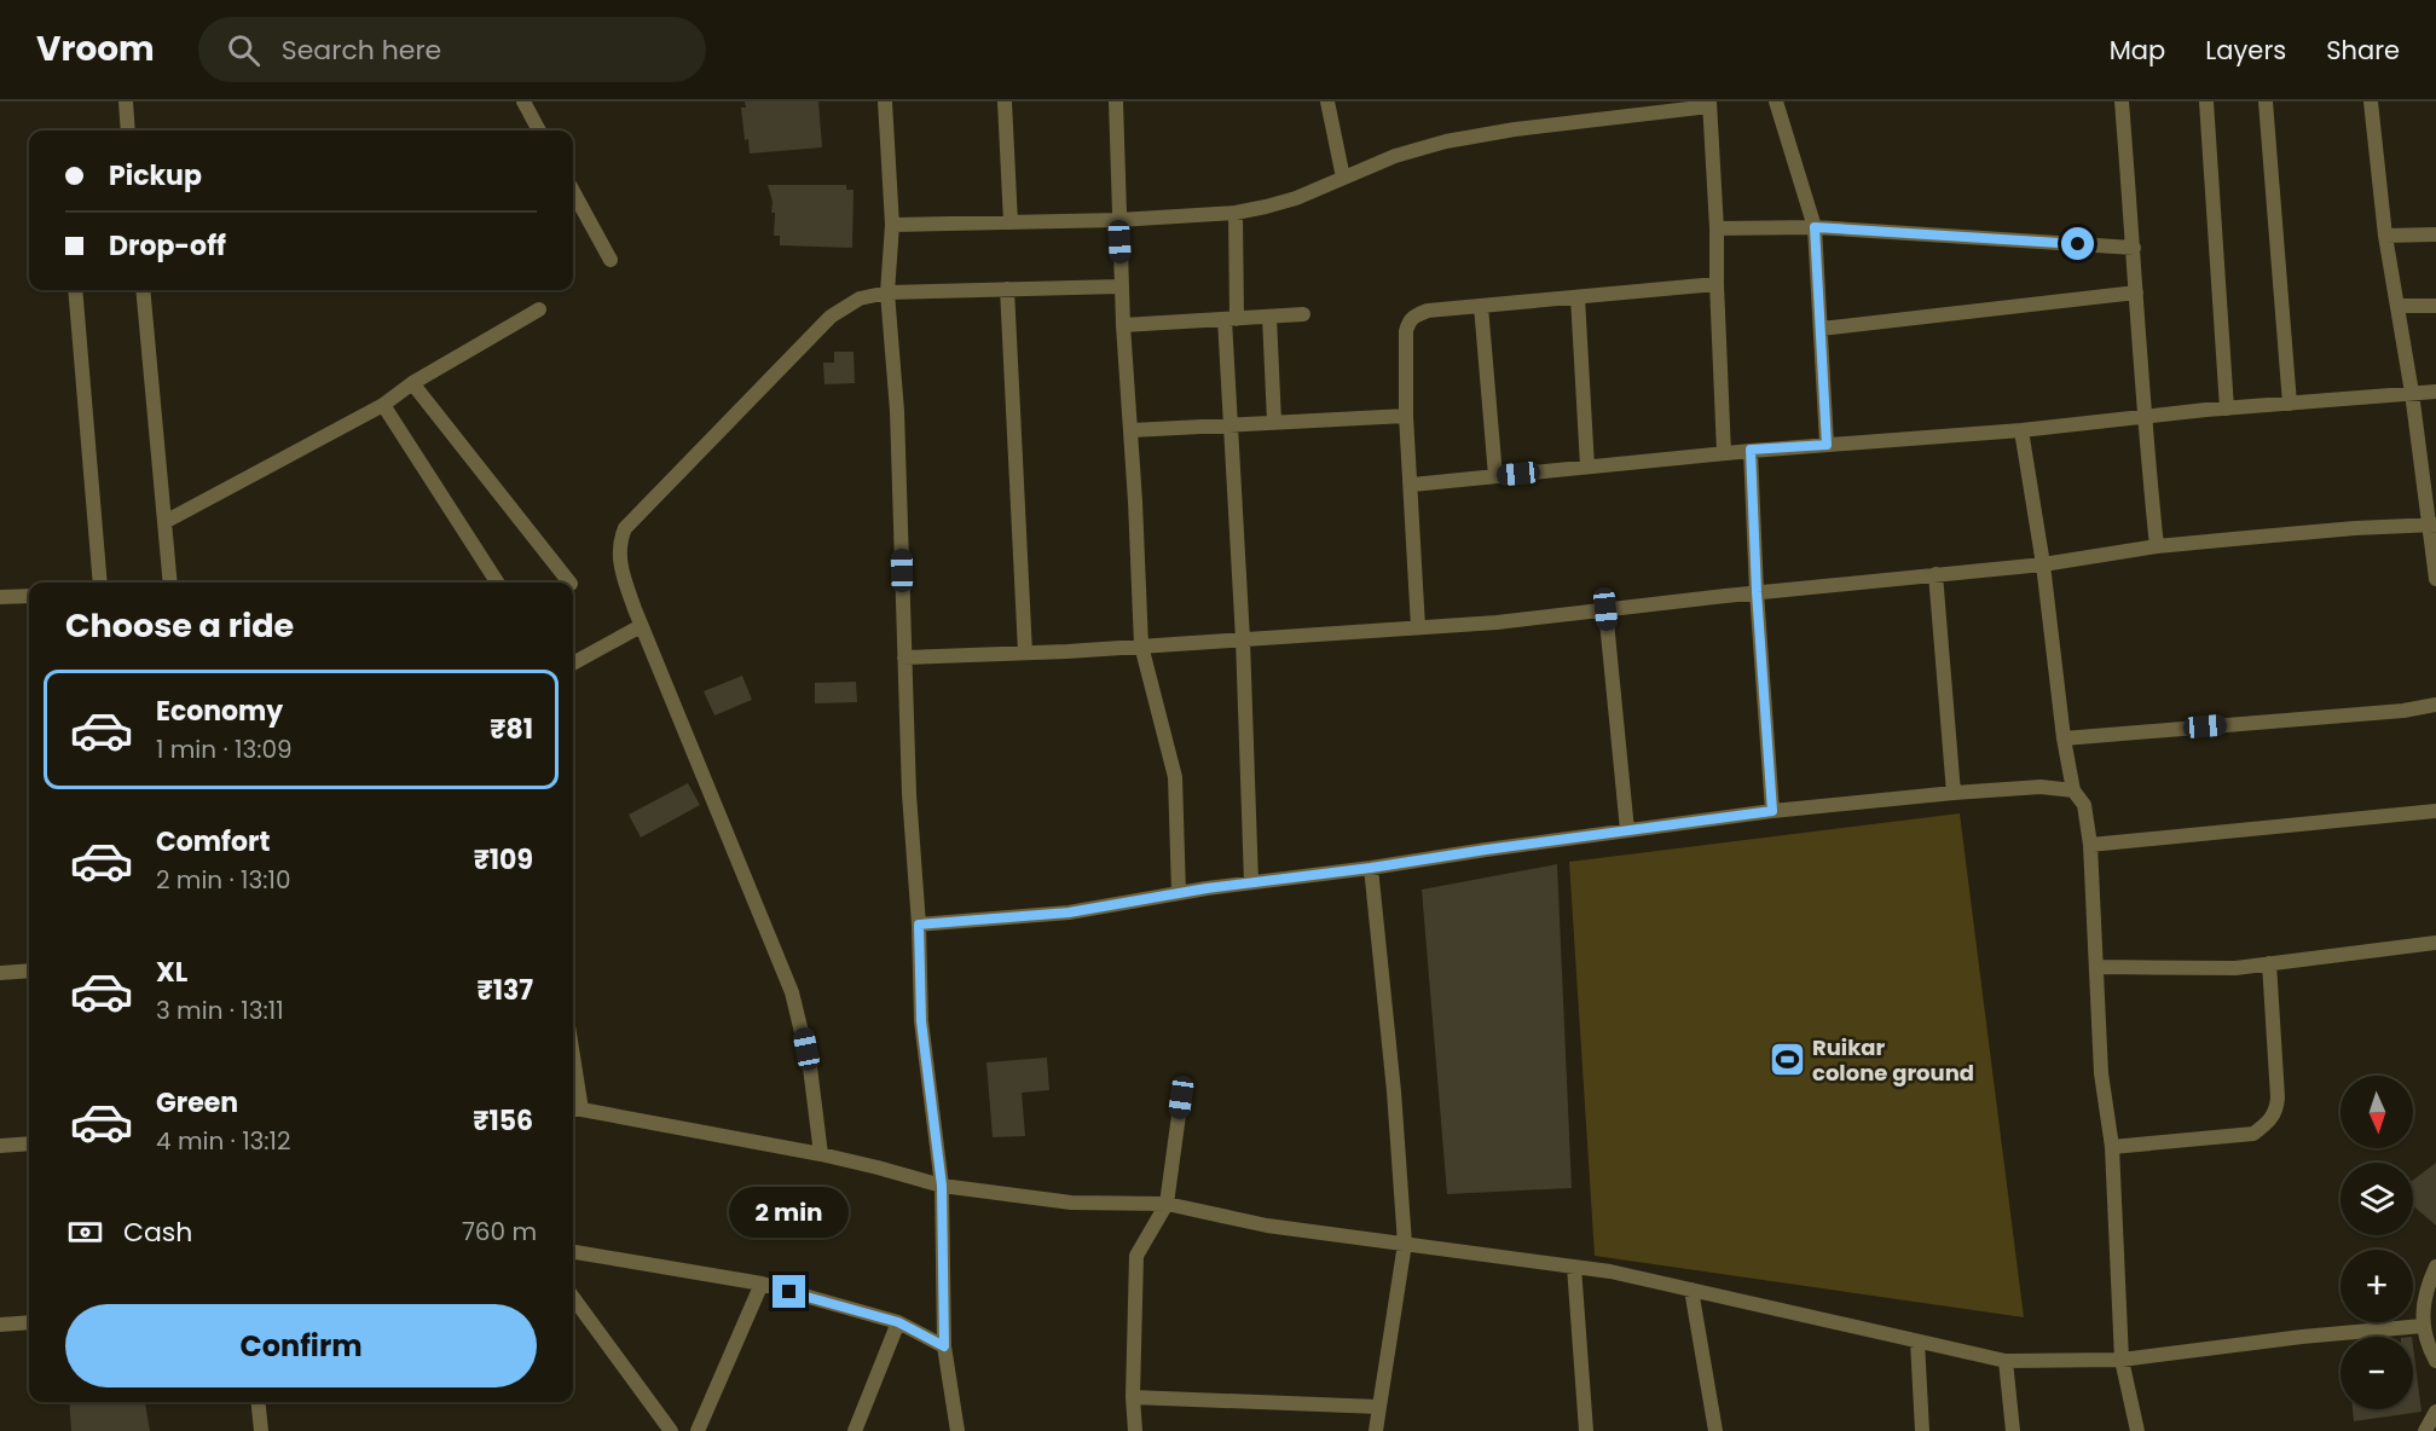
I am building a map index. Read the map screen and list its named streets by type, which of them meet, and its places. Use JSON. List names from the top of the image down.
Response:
{
  "places": {
    "sports": ["Ruikar colone ground"]
  },
  "north": "bottom",
  "page": {
    "header": "Vroom",
    "search": "Search here",
    "nav": ["Map", "Layers", "Share"],
    "banner": ["Pickup", "Drop-off"],
    "heading": "Choose a ride",
    "list": [
      {
        "name": "Economy",
        "note": "1 min · 13:09",
        "value": "₹81"
      },
      {
        "name": "Comfort",
        "note": "2 min · 13:10",
        "value": "₹109"
      },
      {
        "name": "XL",
        "note": "3 min · 13:11",
        "value": "₹137"
      },
      {
        "name": "Green",
        "note": "4 min · 13:12",
        "value": "₹156"
      }
    ],
    "map_buttons": ["+", "−"],
    "bubble": "2 min",
    "pay": ["Cash", "760 m"],
    "buttons": "Confirm"
  }
}
